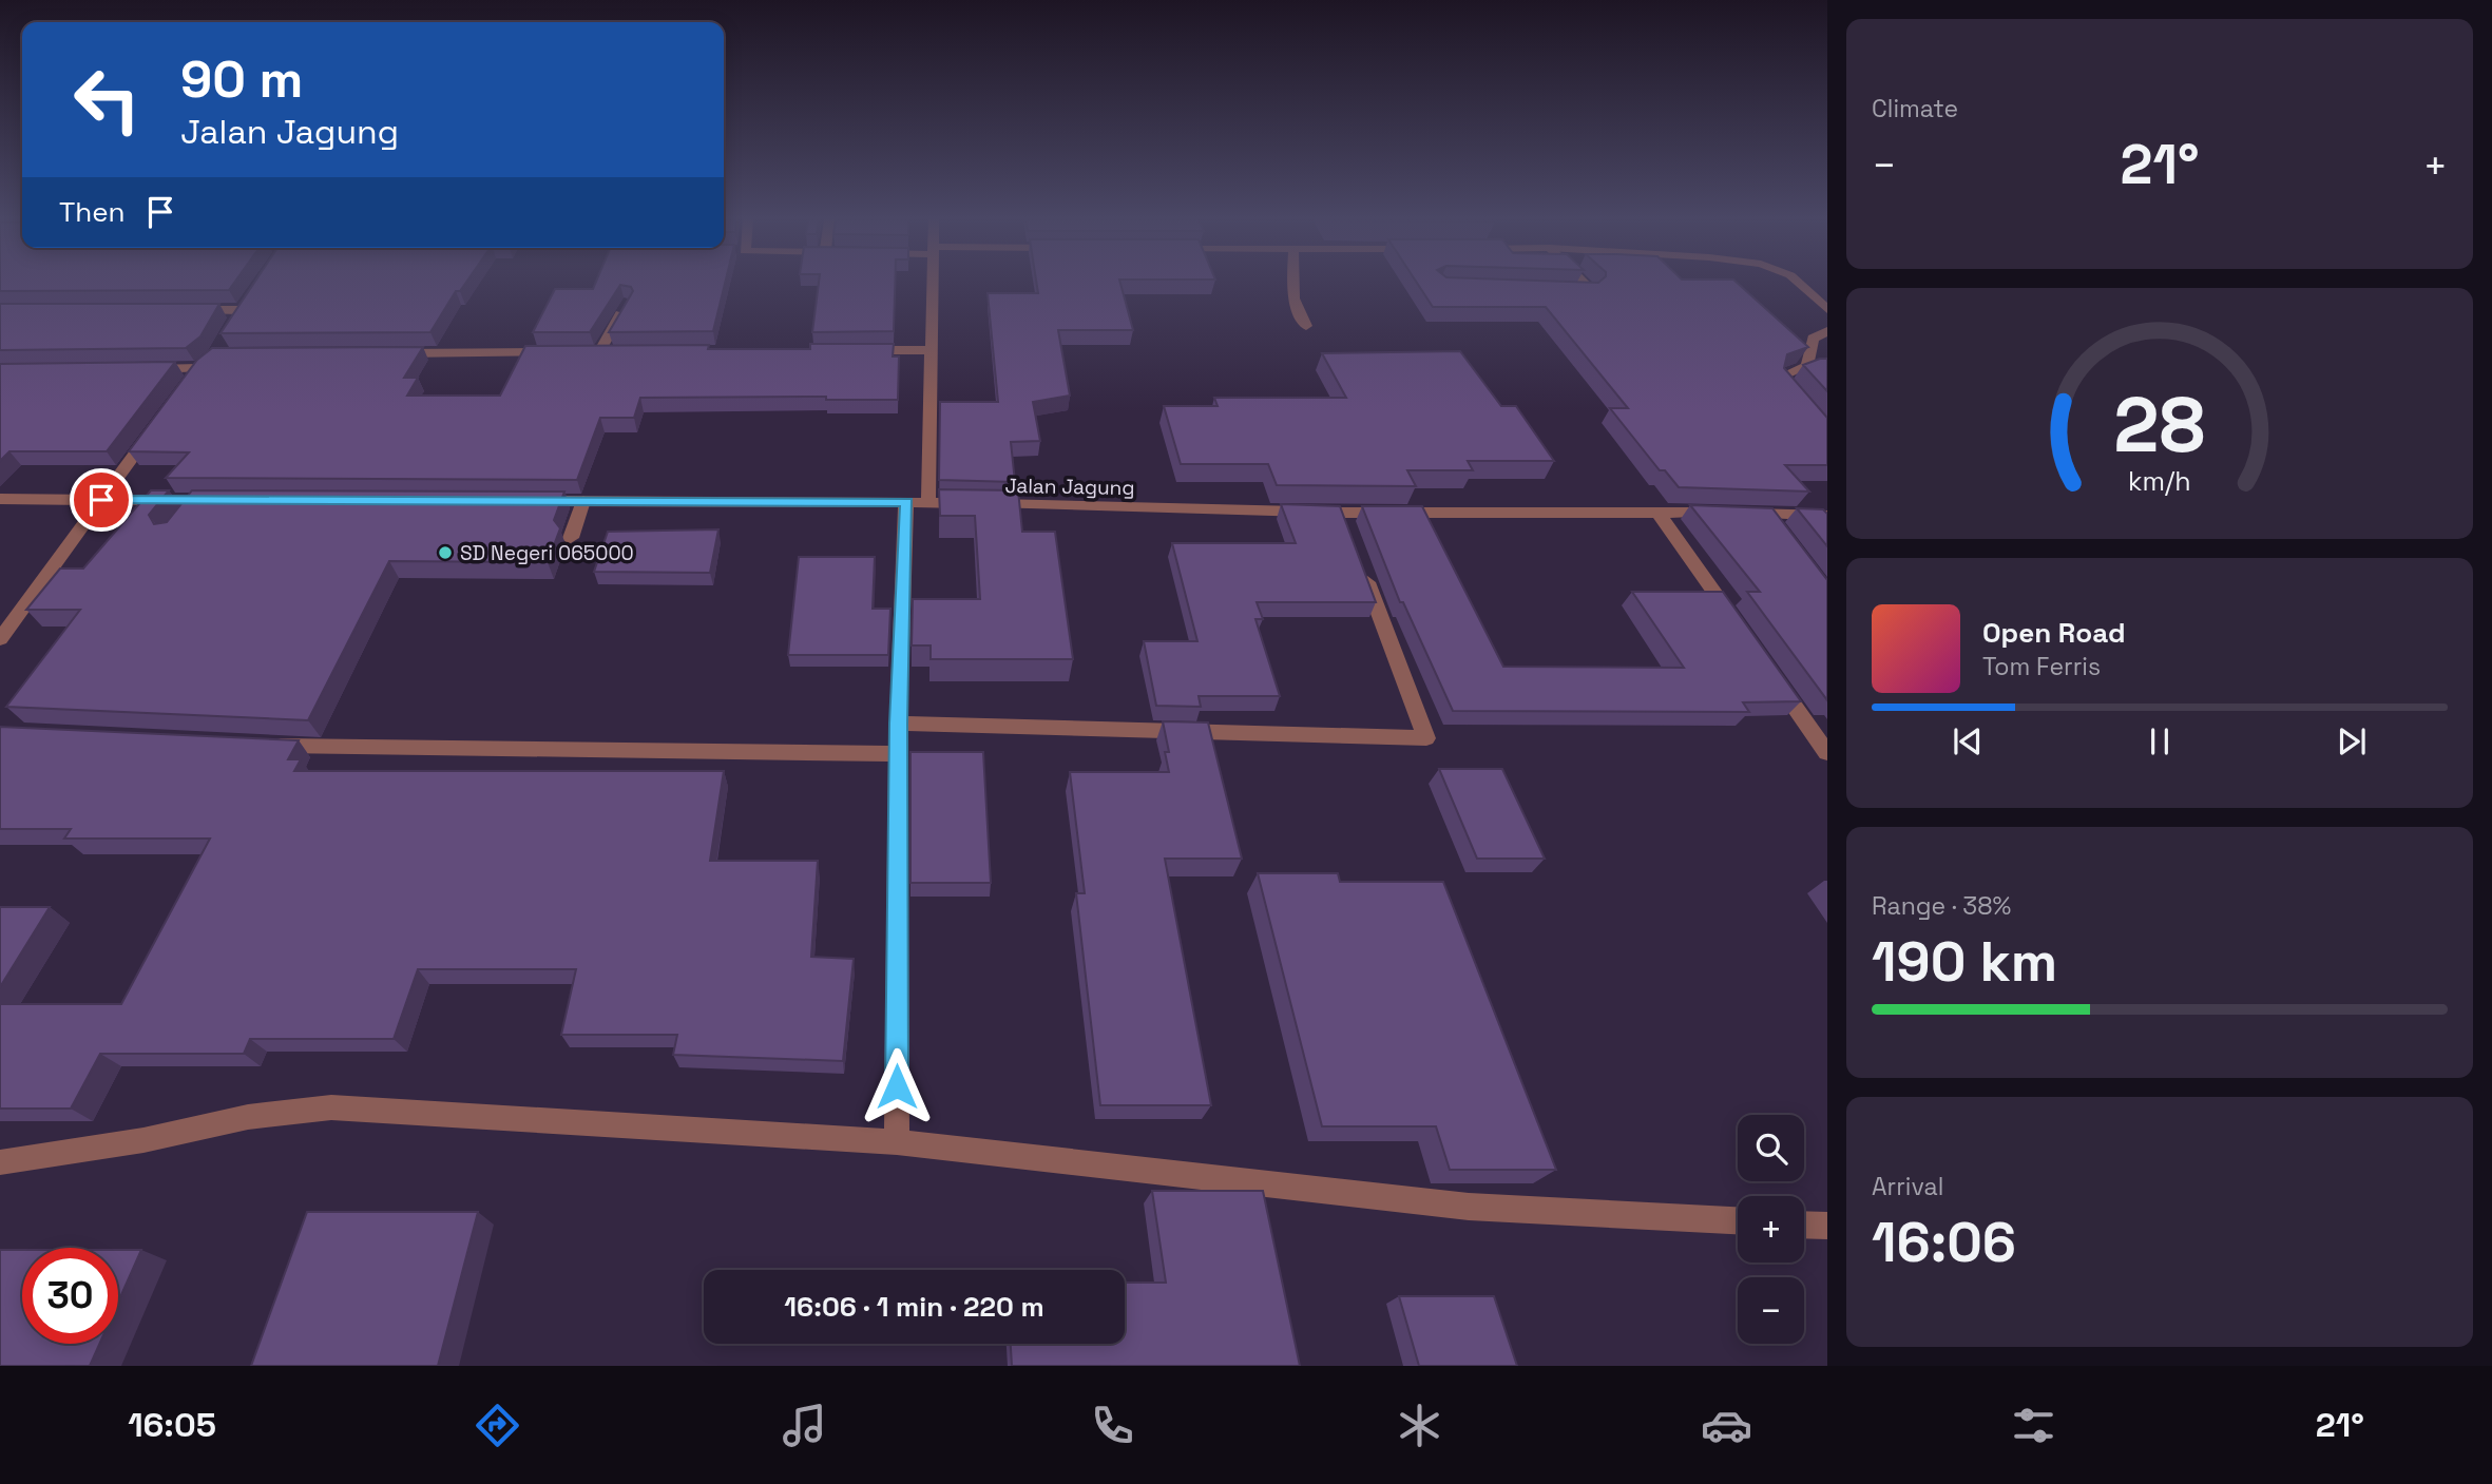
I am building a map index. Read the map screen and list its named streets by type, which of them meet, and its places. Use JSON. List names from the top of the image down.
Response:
{
  "streets": {
    "street": ["Jalan Jagung"]
  },
  "places": ["SD Negeri 065000"],
  "page": {
    "tile": [
      "Climate",
      ["Range · 38%", "190 km"],
      ["Arrival", "16:06"]
    ],
    "turn": ["90 m", "Jalan Jagung"],
    "heat": ["−", "21°", "+"],
    "then": "Then",
    "song": ["Open Road", "Tom Ferris"],
    "map_buttons": ["+", "−"],
    "limit": "30",
    "trip": "16:06 · 1 min · 220 m",
    "tabs": ["16:05", "21°"],
    "gauge": ["28", "km/h"]
  }
}
